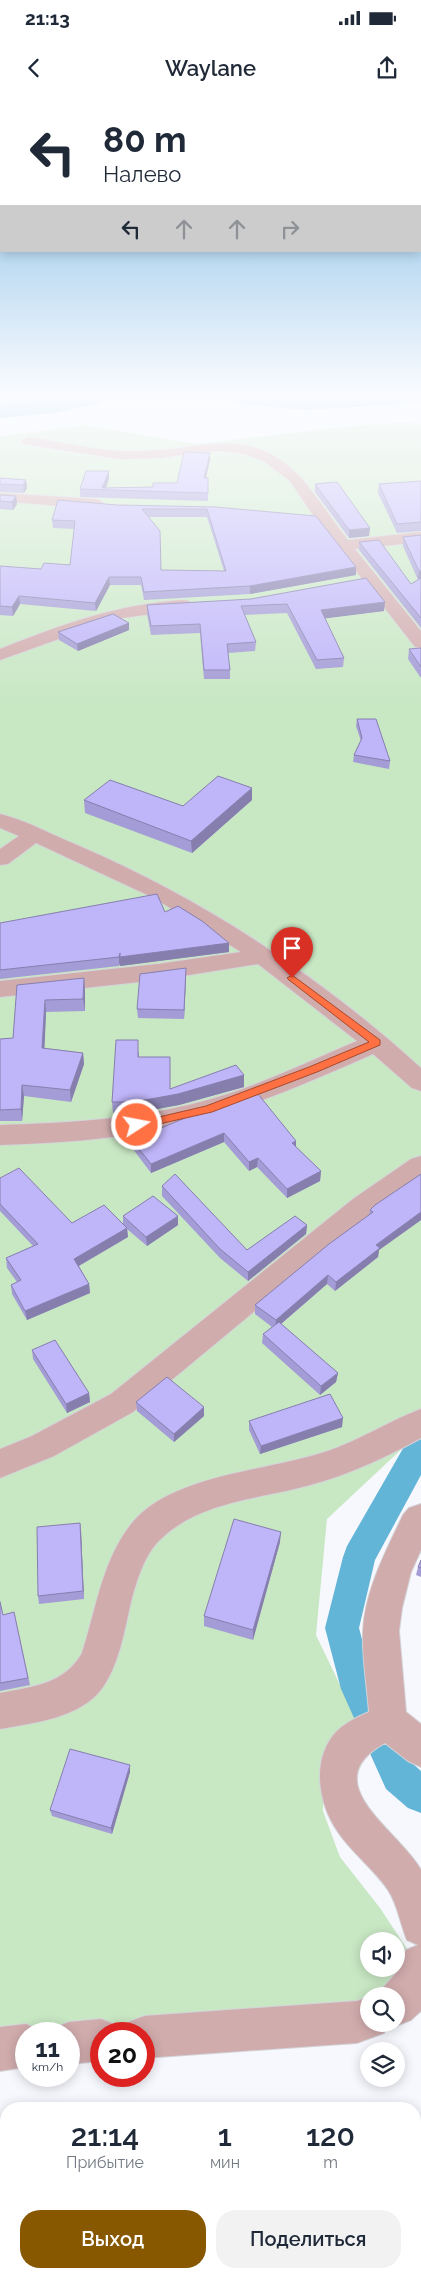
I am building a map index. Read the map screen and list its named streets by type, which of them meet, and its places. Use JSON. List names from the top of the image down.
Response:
{
  "page": {
    "status": "21:13",
    "header": "Waylane",
    "turn": ["80 m", "Налево"],
    "speed": "11 km/h",
    "limit": "20",
    "eta": [
      "21:14",
      "Прибытие",
      "1",
      "мин",
      "120",
      "m"
    ],
    "buttons": ["Выход", "Поделиться"]
  }
}
